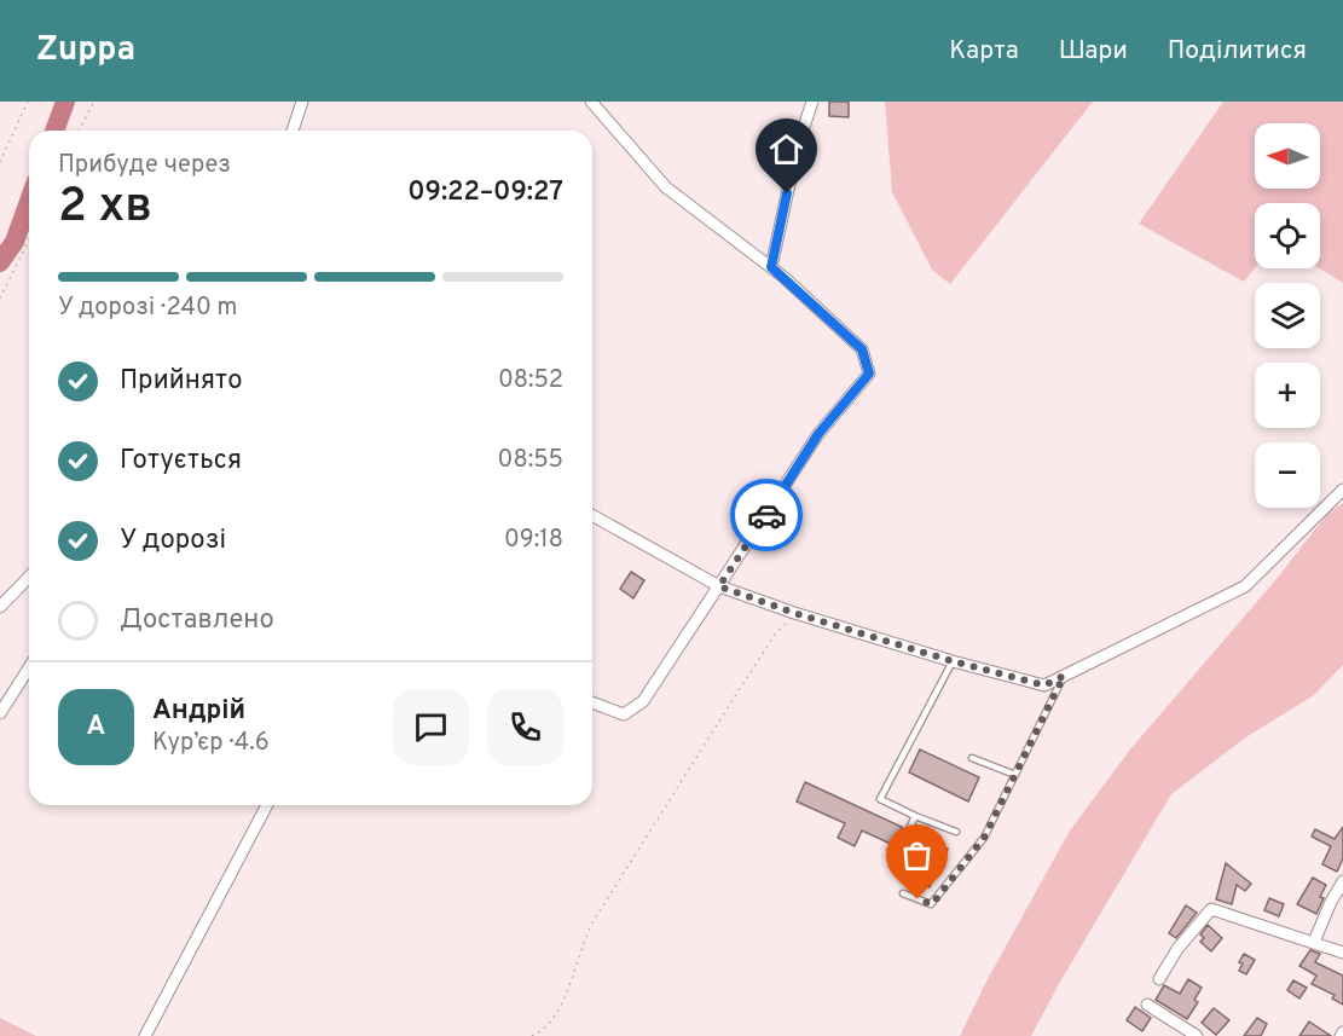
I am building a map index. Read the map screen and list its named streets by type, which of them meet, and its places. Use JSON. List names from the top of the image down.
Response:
{
  "north": "left",
  "page": {
    "header": "Zuppa",
    "nav": ["Карта", "Шари", "Поділитися"],
    "map_buttons": ["+", "−"],
    "heading": ["2 хв", "Прибуде через", "09:22–09:27"],
    "panel": ["Андрій", "Кур’єр · 4.6"],
    "bar": "У дорозі · 240 m",
    "list": [
      ["Прийнято", "08:52"],
      ["Готується", "08:55"],
      ["У дорозі", "09:18"],
      "Доставлено"
    ],
    "round": "А"
  }
}
